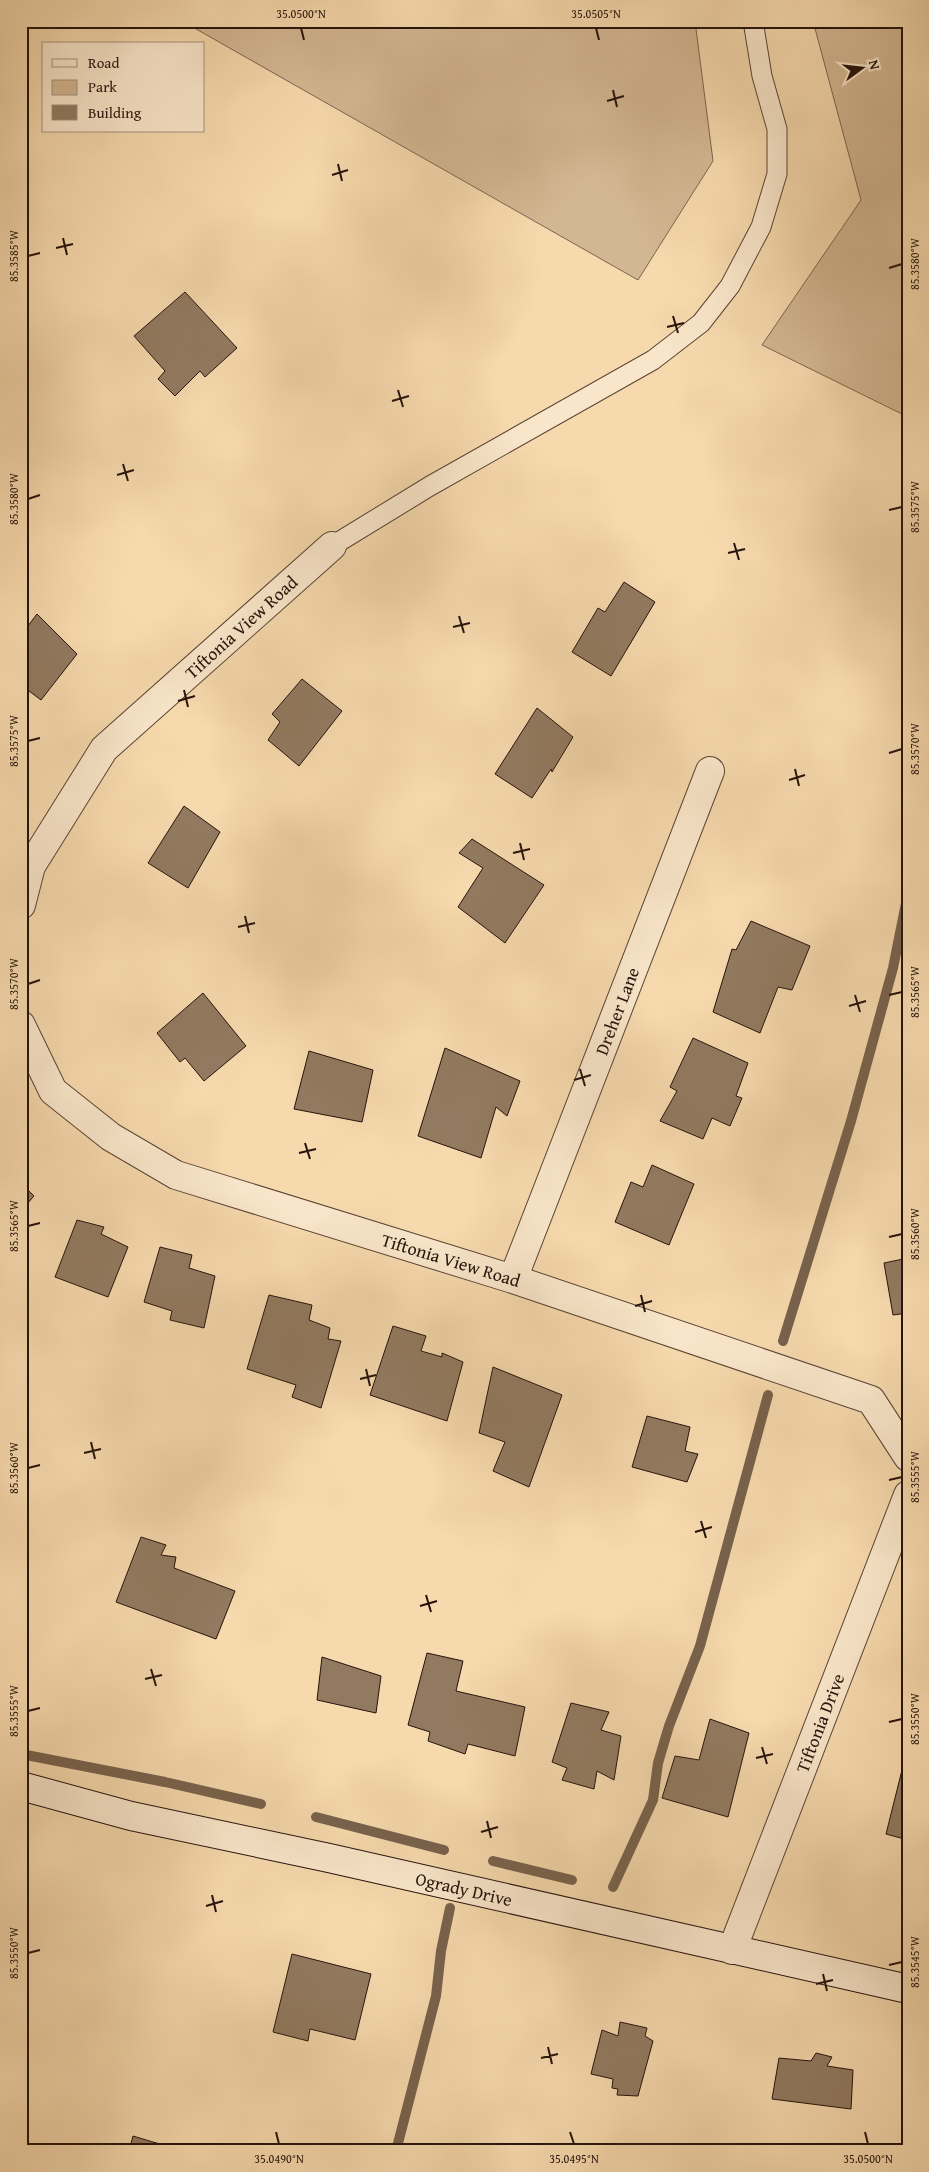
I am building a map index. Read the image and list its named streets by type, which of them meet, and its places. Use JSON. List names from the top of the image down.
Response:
{
  "streets": {
    "street": [
      "Tiftonia View Road",
      "Dreher Lane",
      "Tiftonia Drive",
      "Ogrady Drive"
    ]
  },
  "crossings": [
    ["Tiftonia View Road", "Dreher Lane"],
    ["Tiftonia Drive", "Ogrady Drive"]
  ],
  "legend": ["Road", "Park", "Building"],
  "north": "right",
  "coordinates": [
    "35.0500°N",
    "35.0505°N",
    "85.3585°W",
    "85.3580°W",
    "85.3575°W",
    "85.3570°W",
    "85.3565°W",
    "85.3560°W",
    "85.3555°W",
    "85.3550°W",
    "85.3545°W",
    "35.0490°N",
    "35.0495°N"
  ]
}
